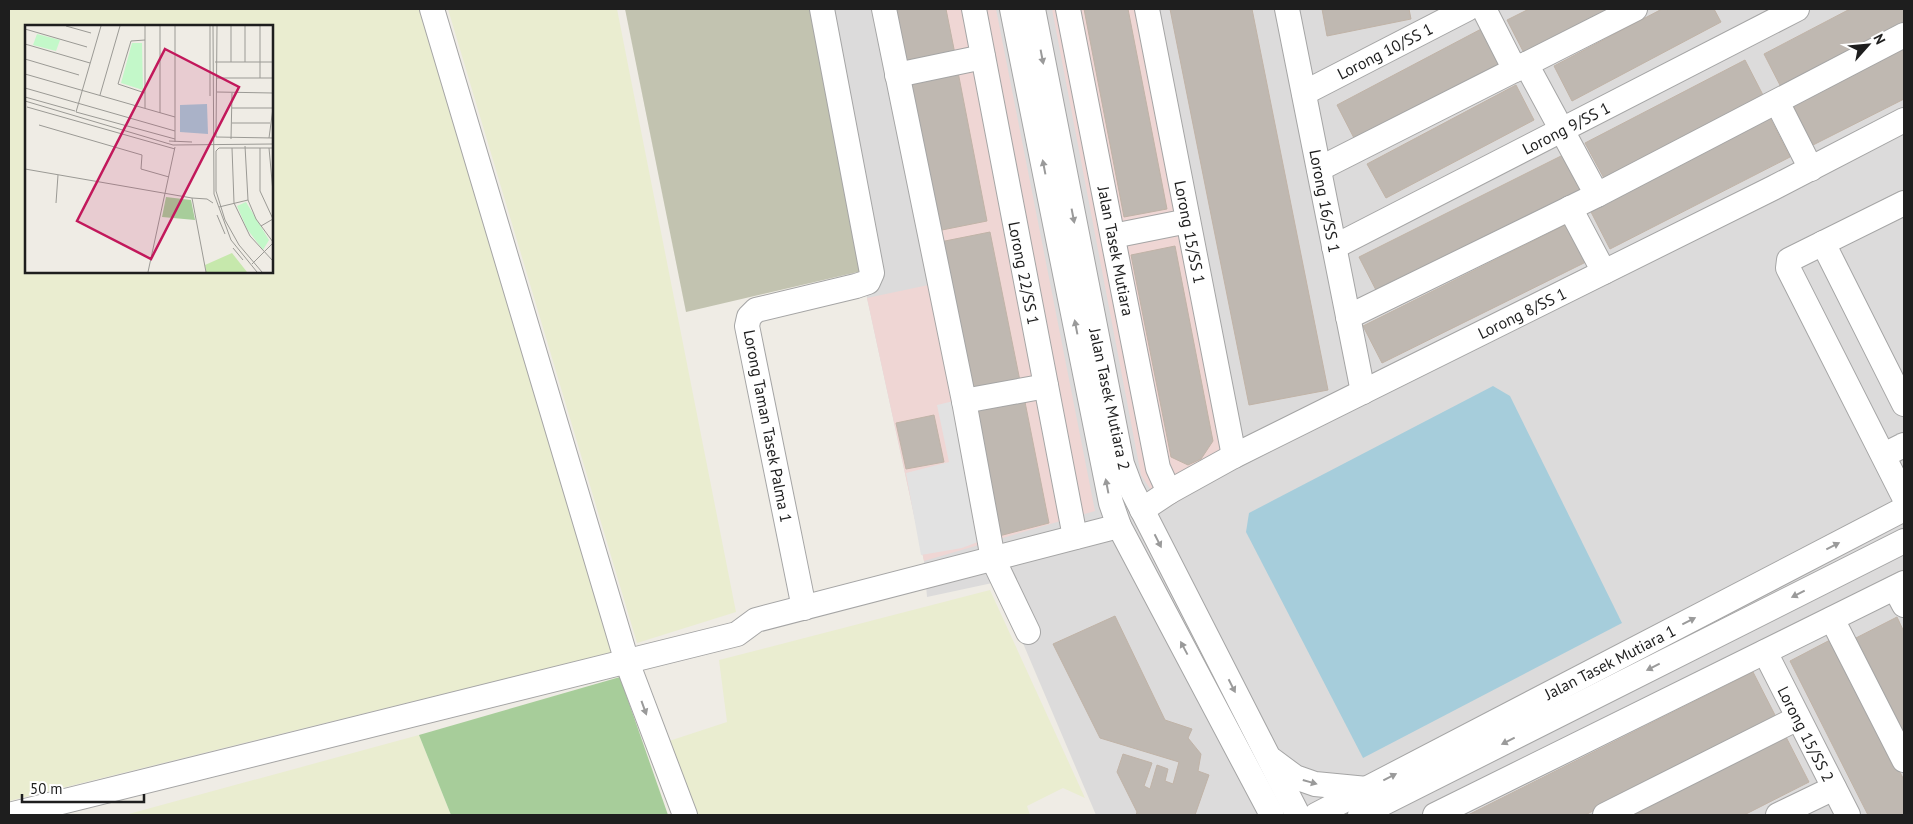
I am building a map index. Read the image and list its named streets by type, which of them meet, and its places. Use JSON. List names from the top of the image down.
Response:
{
  "streets": {
    "street": [
      "Lorong 10/SS 1",
      "Lorong 9/SS 1",
      "Lorong 16/SS 1",
      "Lorong 15/SS 1",
      "Jalan Tasek Mutiara",
      "Lorong 22/SS 1",
      "Lorong 8/SS 1",
      "Jalan Tasek Mutiara 2",
      "Lorong Taman Tasek Palma 1",
      "Jalan Tasek Mutiara 1",
      "Lorong 15/SS 2"
    ]
  },
  "crossings": [
    ["Lorong 10/SS 1", "Lorong 16/SS 1"],
    ["Lorong 9/SS 1", "Lorong 16/SS 1"],
    ["Lorong 16/SS 1", "Lorong 8/SS 1"],
    ["Lorong 15/SS 1", "Lorong 8/SS 1"],
    ["Jalan Tasek Mutiara", "Lorong 8/SS 1"],
    ["Lorong 8/SS 1", "Jalan Tasek Mutiara 2"]
  ],
  "scale_bar": "50 m",
  "north": "top right"
}
